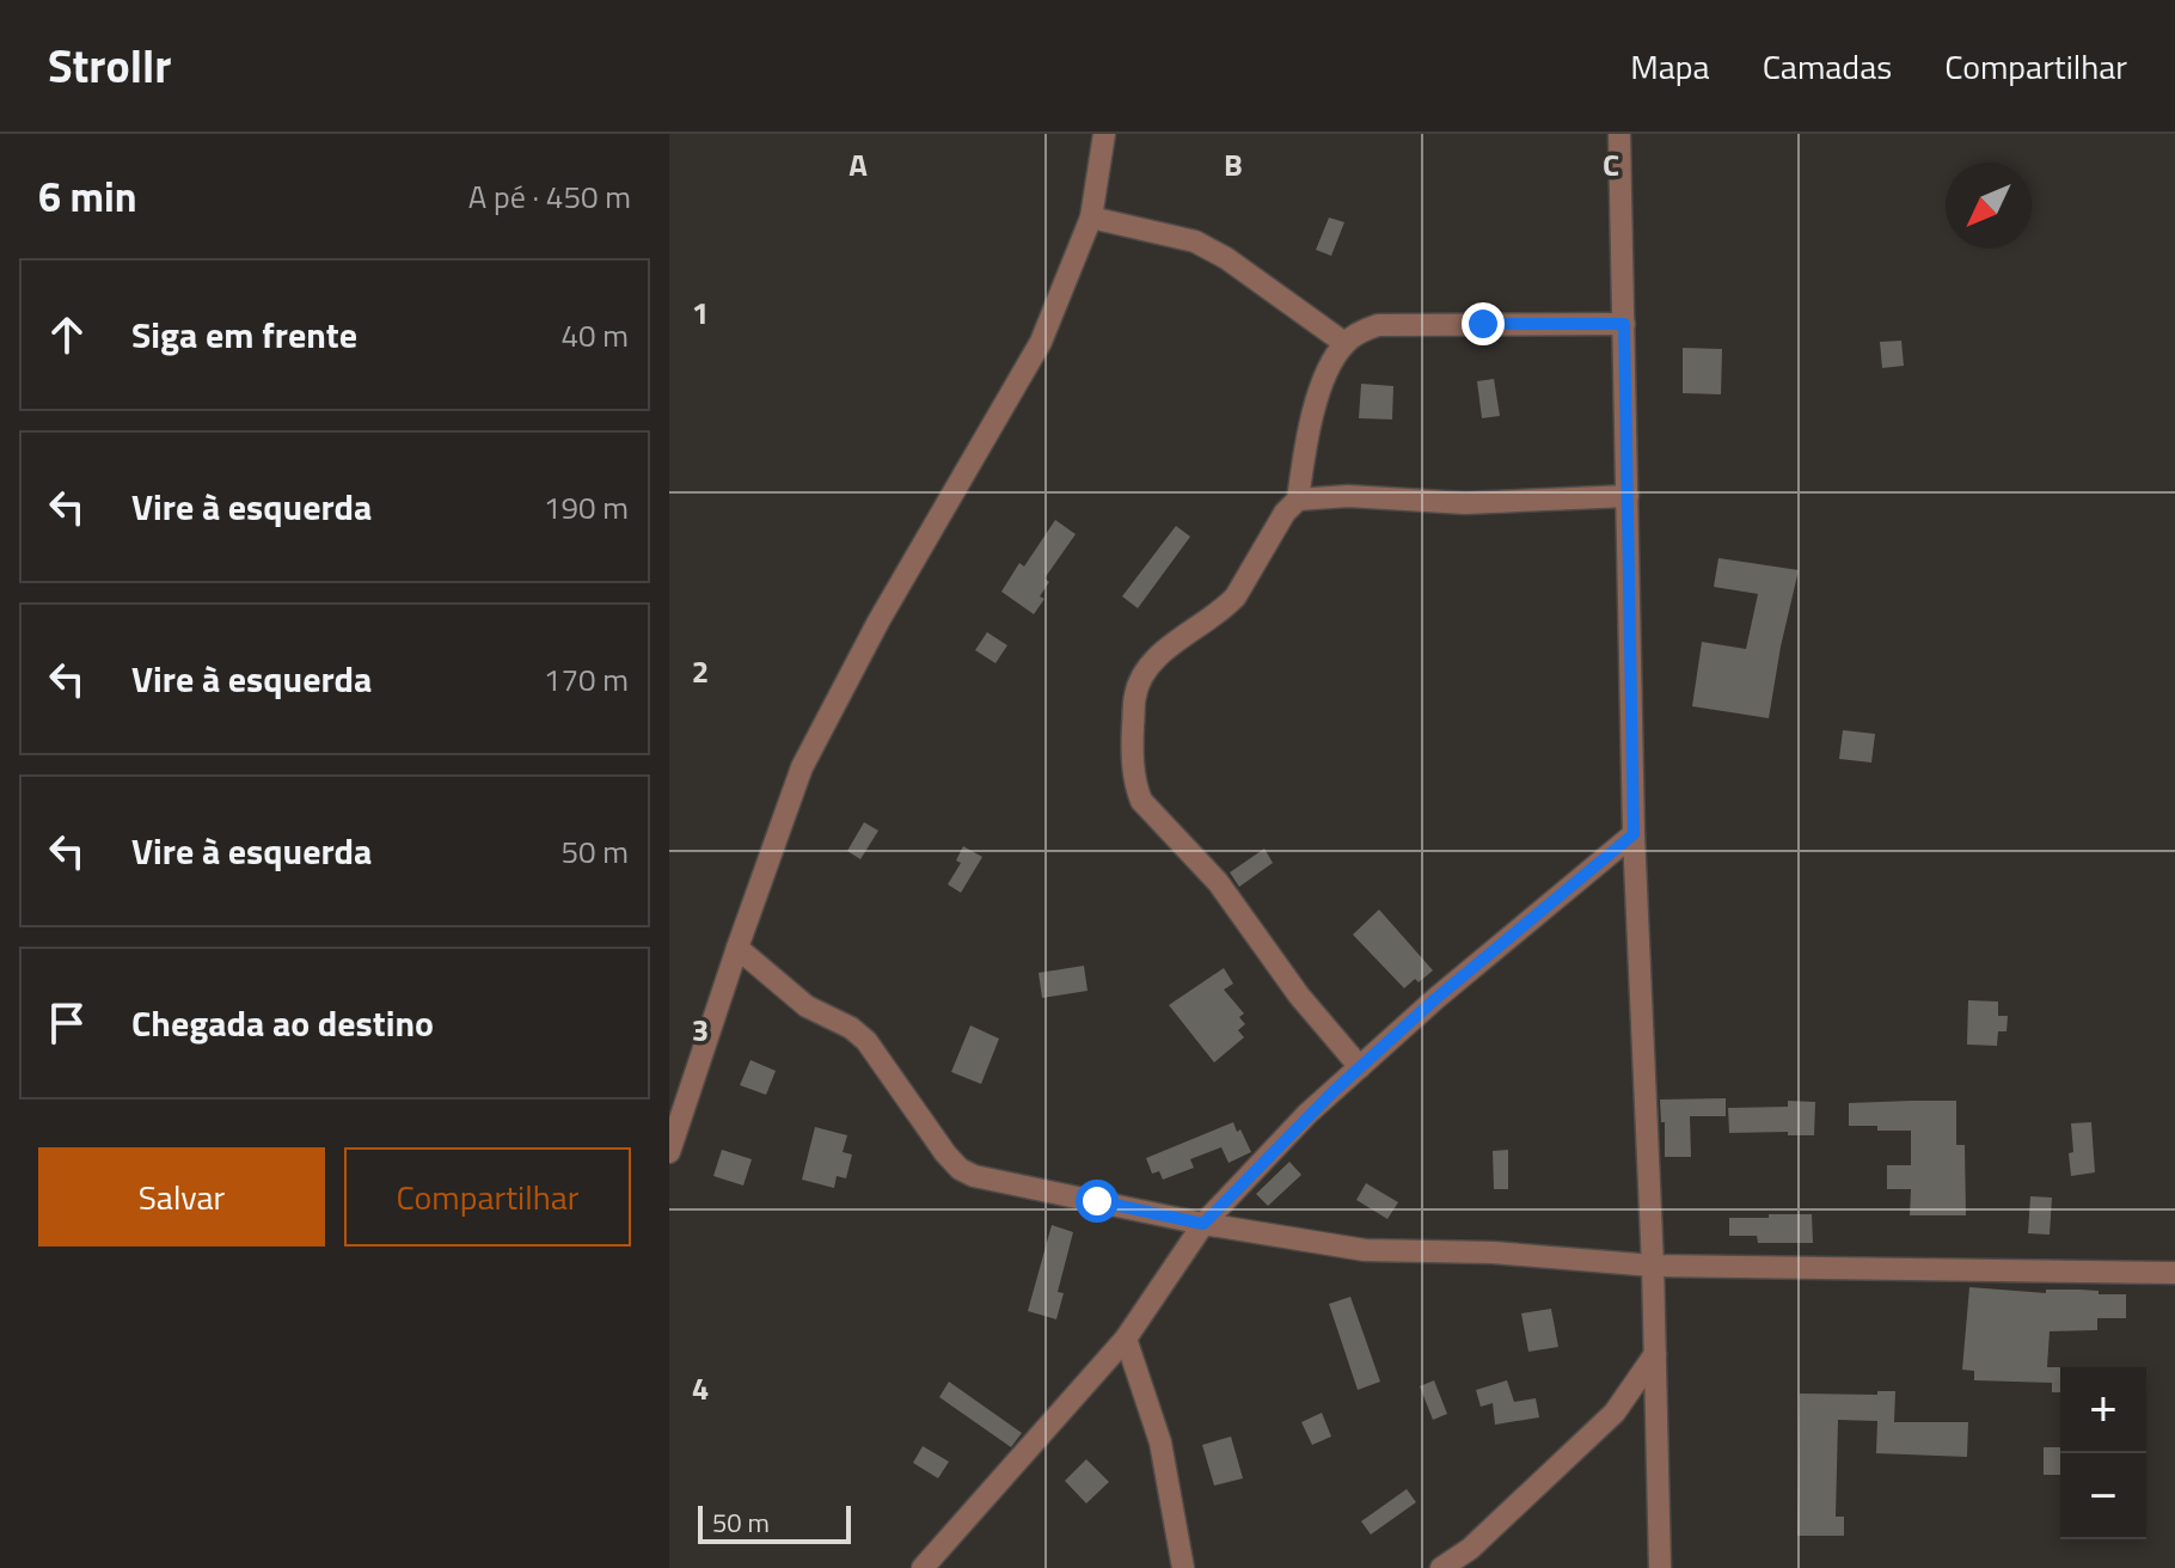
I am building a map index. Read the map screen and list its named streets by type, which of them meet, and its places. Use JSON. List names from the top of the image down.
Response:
{
  "scale_bar": "50 m",
  "north": "bottom left",
  "page": {
    "header": "Strollr",
    "nav": ["Mapa", "Camadas", "Compartilhar"],
    "heading": ["6 min", "A pé · 450 m"],
    "list": [
      ["Siga em frente", "40 m"],
      ["Vire à esquerda", "190 m"],
      ["Vire à esquerda", "170 m"],
      ["Vire à esquerda", "50 m"],
      "Chegada ao destino"
    ],
    "buttons": ["Salvar", "Compartilhar"],
    "map_buttons": ["+", "−"],
    "scale": "50 m"
  },
  "grid": {
    "columns": ["A", "B", "C"],
    "rows": [
      "1",
      "2",
      "3",
      "4"
    ]
  }
}
